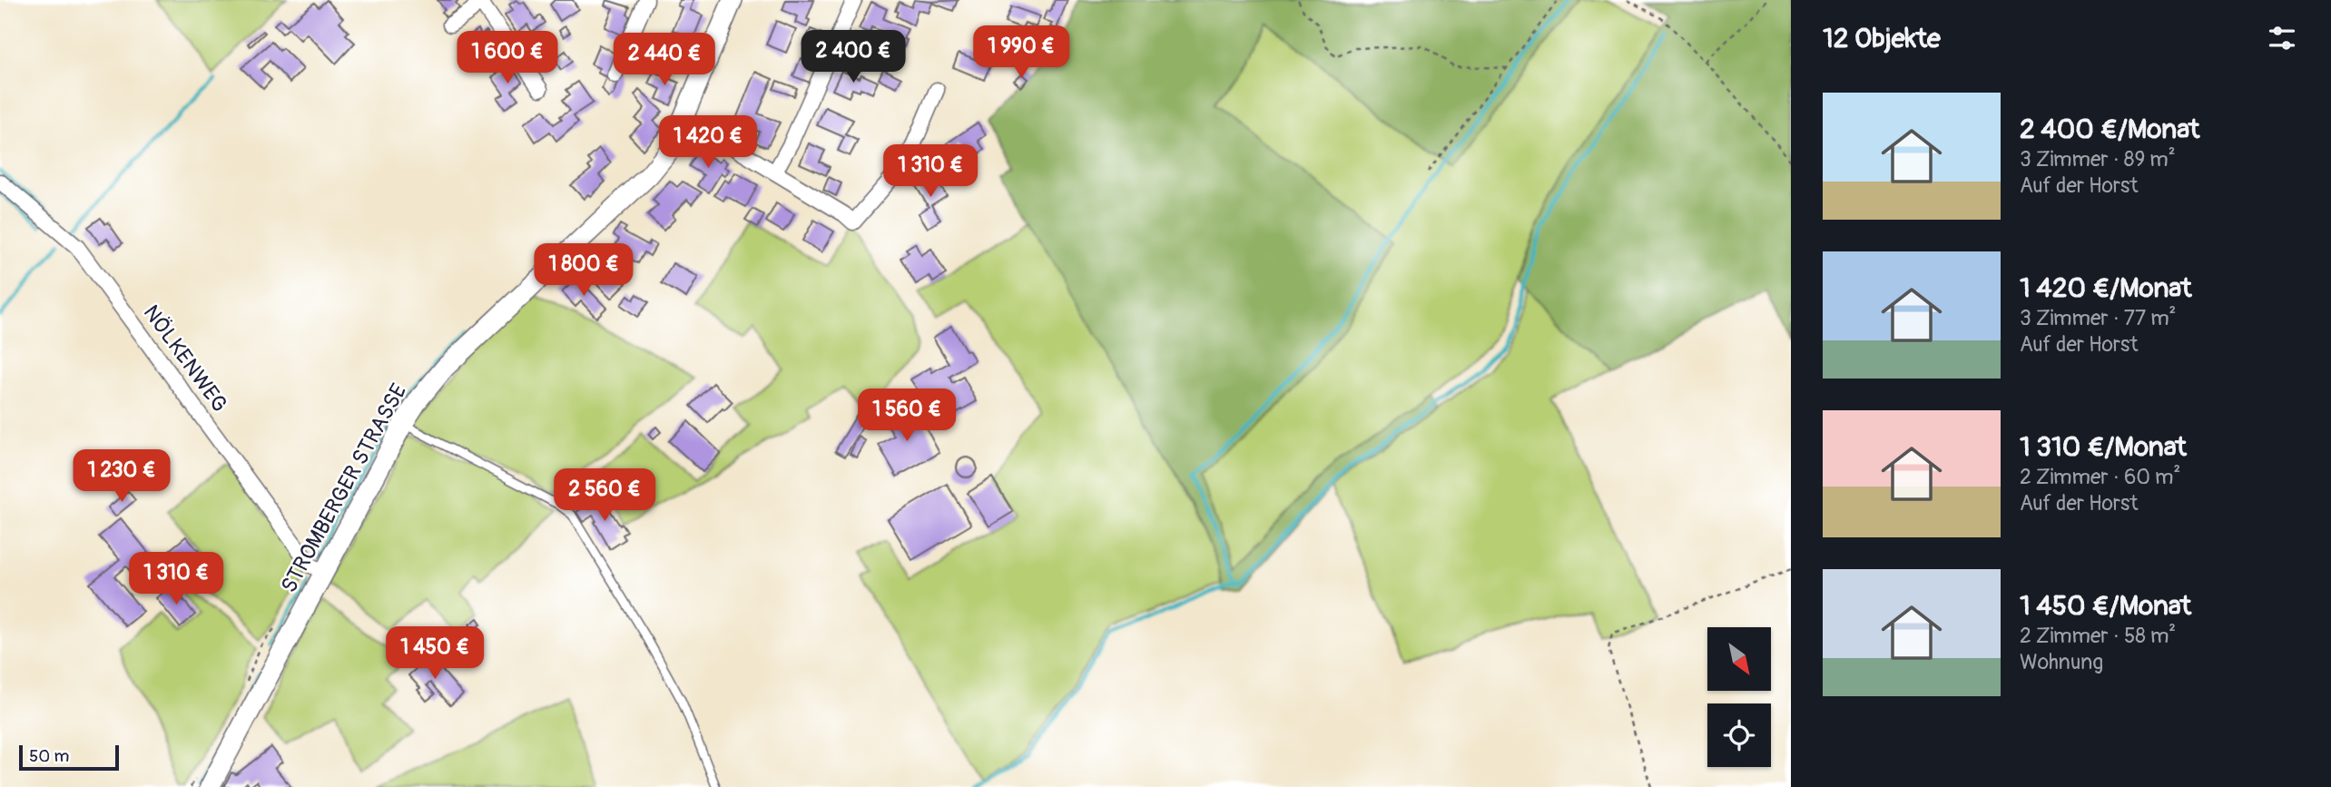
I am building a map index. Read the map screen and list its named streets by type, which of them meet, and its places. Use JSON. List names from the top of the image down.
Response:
{
  "streets": {
    "main road": ["STROMBERGER STRASSE"],
    "street": ["NÖLKENWEG"]
  },
  "crossings": [
    ["NÖLKENWEG", "STROMBERGER STRASSE"]
  ],
  "scale_bar": "50 m",
  "north": "bottom right",
  "page": {
    "heading": "12 Objekte",
    "price": [
      "1 990 €",
      "2 400 €",
      "1 600 €",
      "2 440 €",
      "1 420 €",
      "1 310 €",
      "1 800 €",
      "1 560 €",
      "1 230 €",
      "2 560 €",
      "1 310 €",
      "1 450 €"
    ],
    "list": [
      {
        "name": "2 400 €/Monat",
        "note": "3 Zimmer · 89 m² · Auf der Horst"
      },
      {
        "name": "1 420 €/Monat",
        "note": "3 Zimmer · 77 m² · Auf der Horst"
      },
      {
        "name": "1 310 €/Monat",
        "note": "2 Zimmer · 60 m² · Auf der Horst"
      },
      {
        "name": "1 450 €/Monat",
        "note": "2 Zimmer · 58 m² · Wohnung"
      }
    ],
    "scale": "50 m"
  }
}
